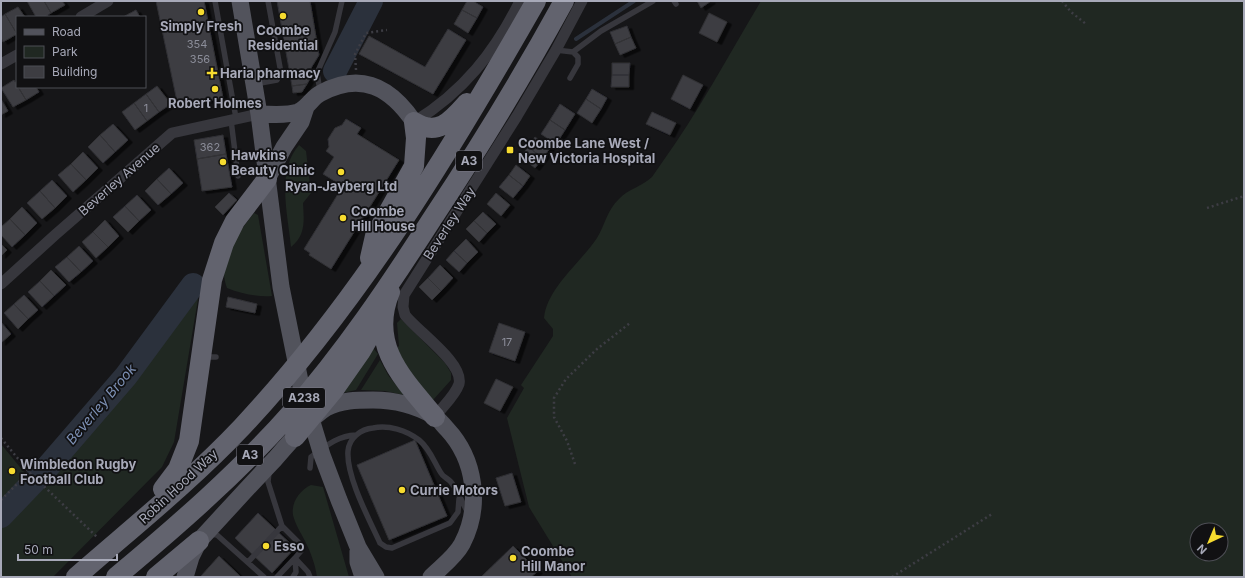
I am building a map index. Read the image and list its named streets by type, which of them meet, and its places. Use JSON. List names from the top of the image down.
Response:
{
  "streets": {
    "highway": ["A3", "Beverley Way", "Robin Hood Way"],
    "main road": ["A238"],
    "street": ["Beverley Avenue"]
  },
  "crossings": [
    ["A3", "Robin Hood Way"],
    ["Beverley Avenue", "A238"],
    ["Beverley Way", "Robin Hood Way"]
  ],
  "water": ["Beverley Brook"],
  "places": {
    "other": [
      "Simply Fresh",
      "Coombe Residential",
      "Robert Holmes",
      "Hawkins Beauty Clinic",
      "Ryan-Jayberg Ltd",
      "Coombe Hill House",
      "Wimbledon Rugby Football Club",
      "Currie Motors",
      "Esso",
      "Coombe Hill Manor"
    ],
    "health": ["Haria pharmacy"],
    "transit": ["Coombe Lane West / New Victoria Hospital"]
  },
  "house_numbers": [
    "354",
    "356",
    "1",
    "362",
    "17"
  ],
  "legend": ["Road", "Park", "Building"],
  "scale_bar": "50 m",
  "north": "bottom left"
}
